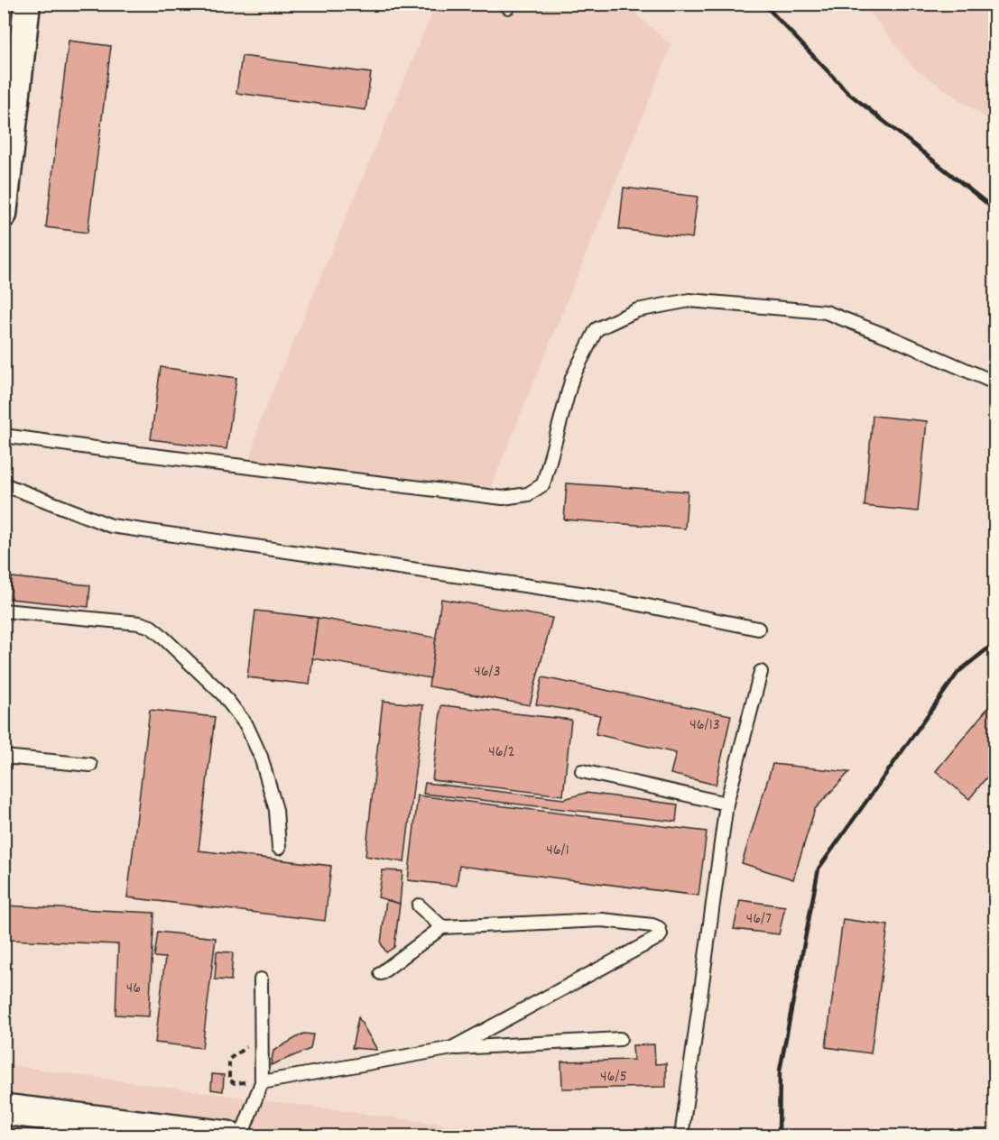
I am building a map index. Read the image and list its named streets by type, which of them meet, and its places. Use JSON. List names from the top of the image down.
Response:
{
  "house_numbers": [
    "46/3",
    "46/13",
    "46/2",
    "46/1",
    "46/7",
    "46",
    "46/5"
  ]
}
